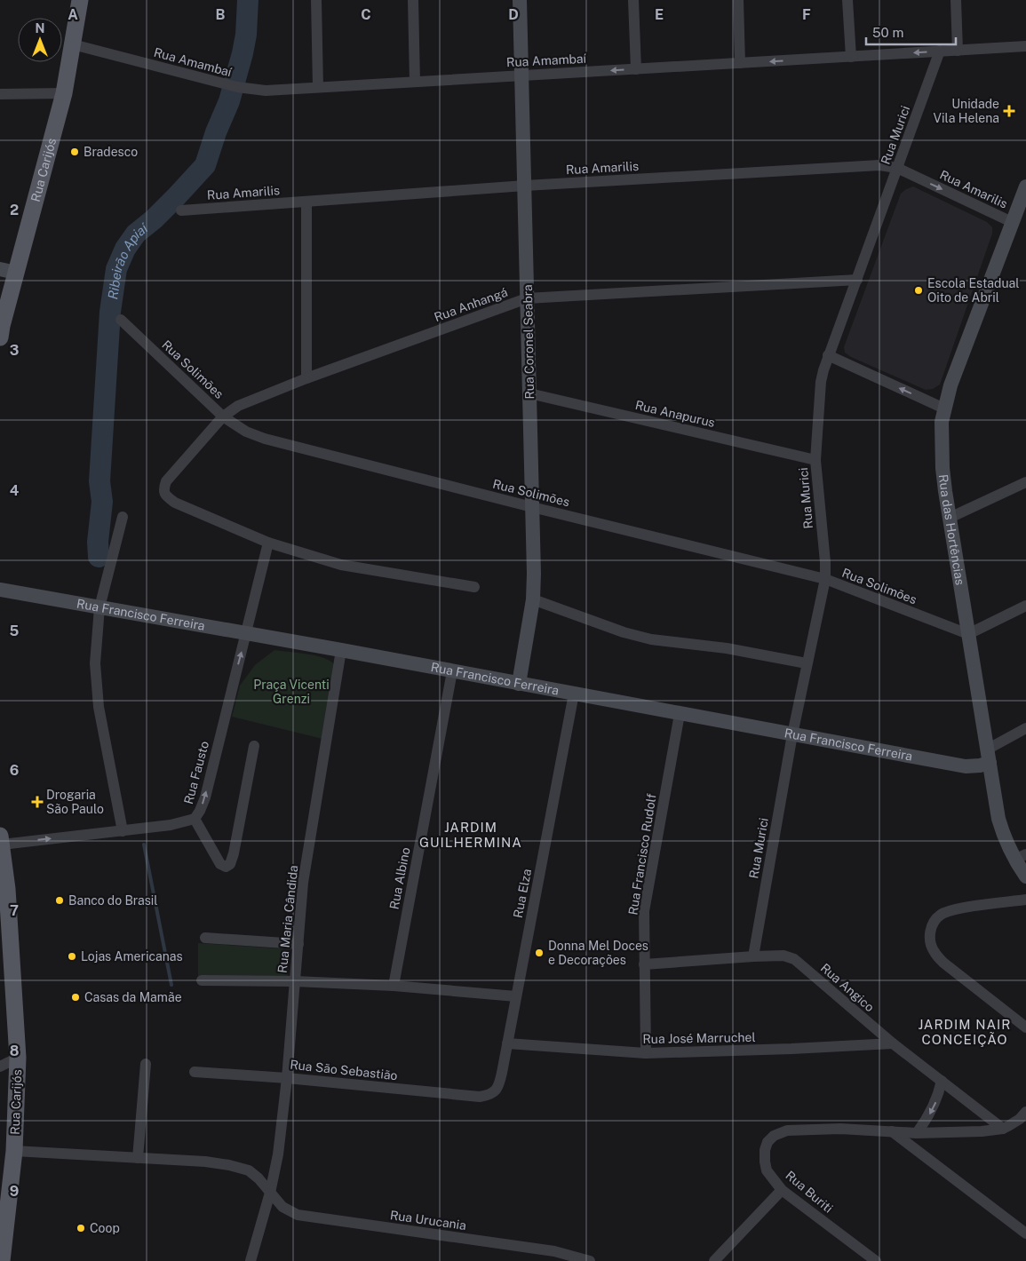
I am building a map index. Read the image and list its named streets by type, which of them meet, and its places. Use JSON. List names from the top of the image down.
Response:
{
  "streets": {
    "main road": ["Rua Carijós"],
    "street": [
      "Rua Amambaí",
      "Rua Murici",
      "Rua Amarilis",
      "Rua Anhangá",
      "Rua Coronel Seabra",
      "Rua Solimões",
      "Rua Anapurus",
      "Rua das Hortências",
      "Rua Francisco Ferreira",
      "Rua Fausto",
      "Rua Francisco Rudolf",
      "Rua Albino",
      "Rua Elza",
      "Rua Maria Cândida",
      "Rua Angico",
      "Rua José Marruchel",
      "Rua São Sebastião",
      "Rua Buriti",
      "Rua Urucania"
    ]
  },
  "crossings": [
    ["Rua Amambaí", "Rua Murici"],
    ["Rua Amambaí", "Rua Carijós"],
    ["Rua Amambaí", "Rua Coronel Seabra"],
    ["Rua Murici", "Rua Amarilis"],
    ["Rua Murici", "Rua Anhangá"],
    ["Rua Murici", "Rua Solimões"],
    ["Rua Murici", "Rua Anapurus"],
    ["Rua Murici", "Rua Francisco Ferreira"],
    ["Rua Murici", "Rua Angico"],
    ["Rua Amarilis", "Rua Coronel Seabra"],
    ["Rua Amarilis", "Rua das Hortências"],
    ["Rua Carijós", "Rua Fausto"],
    ["Rua Carijós", "Rua Urucania"],
    ["Rua Anhangá", "Rua Coronel Seabra"],
    ["Rua Anhangá", "Rua Solimões"],
    ["Rua Anhangá", "Rua Fausto"],
    ["Rua Coronel Seabra", "Rua Solimões"],
    ["Rua Coronel Seabra", "Rua Anapurus"],
    ["Rua Coronel Seabra", "Rua Francisco Ferreira"],
    ["Rua Solimões", "Rua das Hortências"],
    ["Rua das Hortências", "Rua Francisco Ferreira"],
    ["Rua Francisco Ferreira", "Rua Fausto"],
    ["Rua Francisco Ferreira", "Rua Francisco Rudolf"],
    ["Rua Francisco Ferreira", "Rua Albino"],
    ["Rua Francisco Ferreira", "Rua Elza"],
    ["Rua Francisco Ferreira", "Rua Maria Cândida"],
    ["Rua Francisco Rudolf", "Rua Angico"],
    ["Rua Francisco Rudolf", "Rua José Marruchel"],
    ["Rua Elza", "Rua José Marruchel"],
    ["Rua Elza", "Rua São Sebastião"],
    ["Rua Maria Cândida", "Rua São Sebastião"],
    ["Rua Maria Cândida", "Rua Urucania"],
    ["Rua Angico", "Rua José Marruchel"],
    ["Rua Angico", "Rua Buriti"]
  ],
  "one_way": ["Rua Fausto"],
  "districts": ["JARDIM GUILHERMINA", "JARDIM NAIR CONCEIÇÃO"],
  "water": ["Ribeirão Apiaí"],
  "parks": ["Praça Vicenti Grenzi"],
  "places": {
    "health": ["Unidade Vila Helena", "Drogaria São Paulo"],
    "other": [
      "Bradesco",
      "Escola Estadual Oito de Abril",
      "Banco do Brasil",
      "Donna Mel Doces e Decorações",
      "Lojas Americanas",
      "Casas da Mamãe",
      "Coop"
    ]
  },
  "scale_bar": "50 m",
  "north": "top",
  "grid": {
    "columns": [
      "A",
      "B",
      "C",
      "D",
      "E",
      "F"
    ],
    "rows": [
      "2",
      "3",
      "4",
      "5",
      "6",
      "7",
      "8",
      "9"
    ]
  }
}
